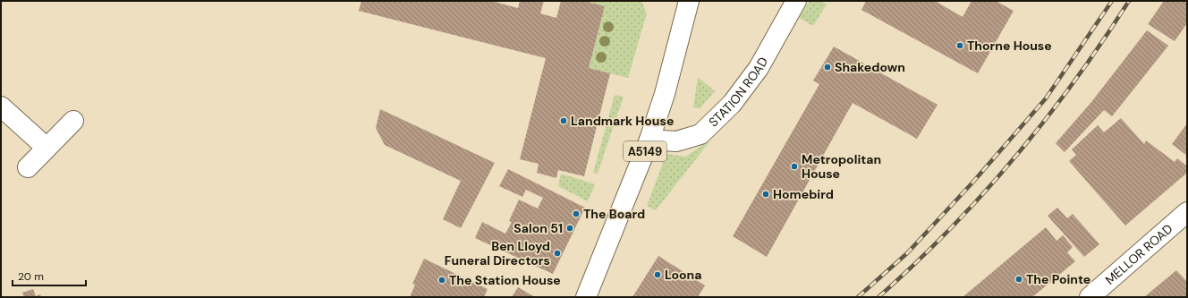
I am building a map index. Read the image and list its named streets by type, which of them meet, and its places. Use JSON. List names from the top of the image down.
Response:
{
  "streets": {
    "street": ["STATION ROAD", "A5149", "MELLOR ROAD"]
  },
  "crossings": [
    ["STATION ROAD", "A5149"]
  ],
  "places": [
    "Thorne House",
    "Shakedown",
    "Landmark House",
    "Metropolitan House",
    "Homebird",
    "The Board",
    "Salon 51",
    "Ben Lloyd Funeral Directors",
    "Loona",
    "The Pointe",
    "The Station House"
  ],
  "scale_bar": "20 m"
}
